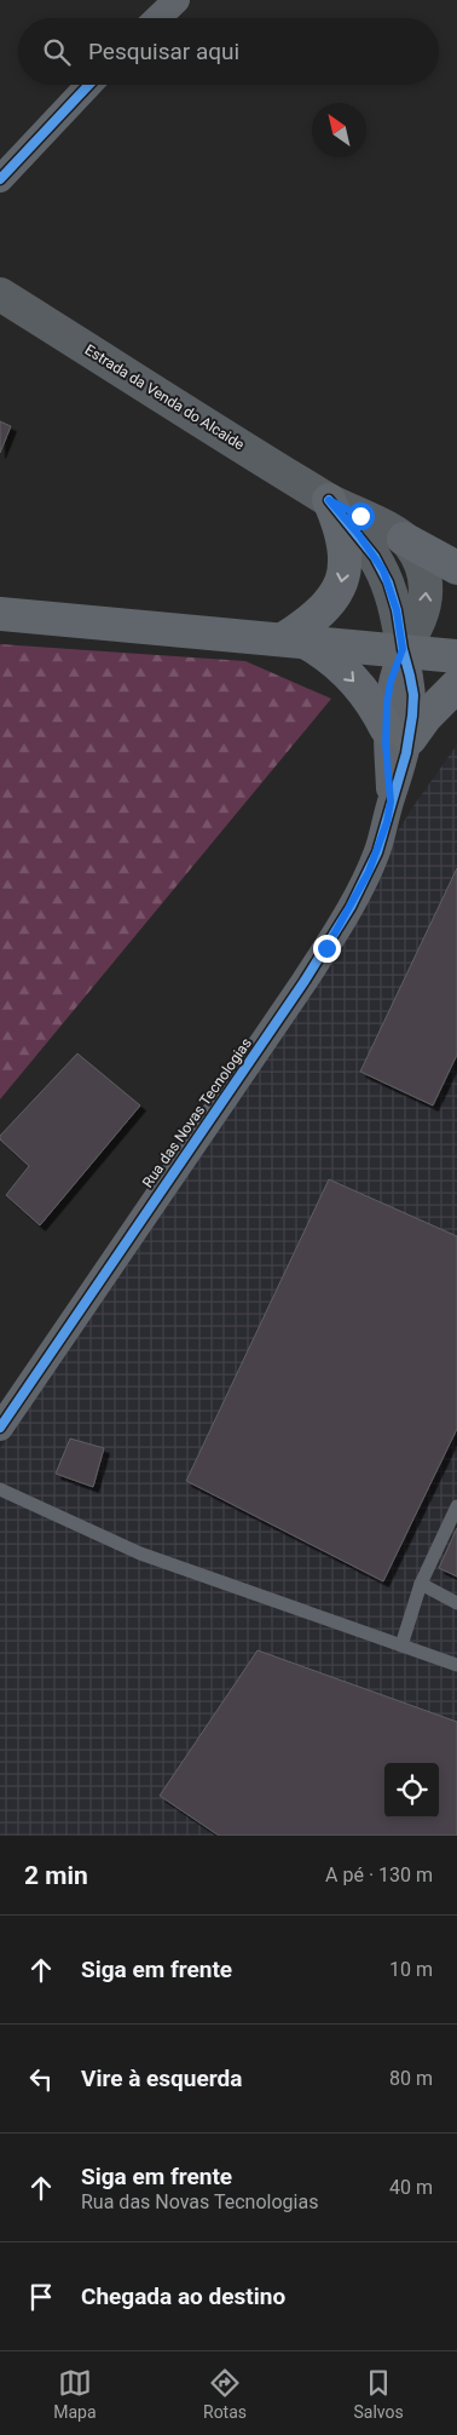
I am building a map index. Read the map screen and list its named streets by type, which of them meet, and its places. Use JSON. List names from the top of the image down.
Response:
{
  "streets": {
    "street": ["Estrada da Venda do Alcaide", "Rua das Novas Tecnologias"]
  },
  "north": "top left",
  "page": {
    "search": "Pesquisar aqui",
    "heading": ["2 min", "A pé · 130 m"],
    "list": [
      ["Siga em frente", "10 m"],
      ["Vire à esquerda", "80 m"],
      ["Siga em frente", "Rua das Novas Tecnologias", "40 m"],
      "Chegada ao destino"
    ],
    "nav": ["Mapa", "Rotas", "Salvos"]
  }
}
